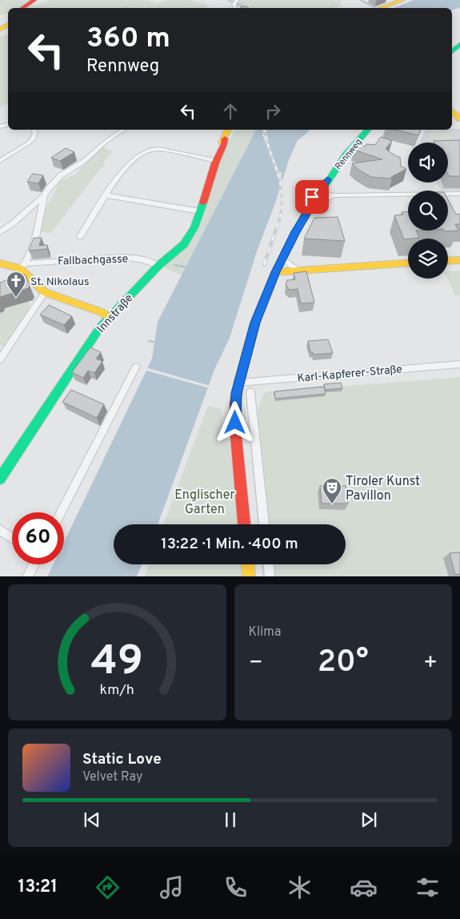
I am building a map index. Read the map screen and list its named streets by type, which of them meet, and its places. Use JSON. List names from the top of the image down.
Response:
{
  "streets": {
    "street": [
      "Rennweg",
      "Fallbachgasse",
      "Innstraße",
      "Karl-Kapferer-Straße"
    ]
  },
  "crossings": [
    ["Rennweg", "Karl-Kapferer-Straße"],
    ["Fallbachgasse", "Innstraße"]
  ],
  "parks": ["Englischer Garten"],
  "places": {
    "church": ["St. Nikolaus"],
    "theatre": ["Tiroler Kunst Pavillon"]
  },
  "page": {
    "turn": ["360 m", "Rennweg"],
    "limit": "60",
    "trip": "13:22 · 1 Min. · 400 m",
    "tile": "Klima",
    "heat": ["−", "20°", "+"],
    "song": ["Static Love", "Velvet Ray"],
    "tabs": "13:21",
    "gauge": ["49", "km/h"]
  }
}
